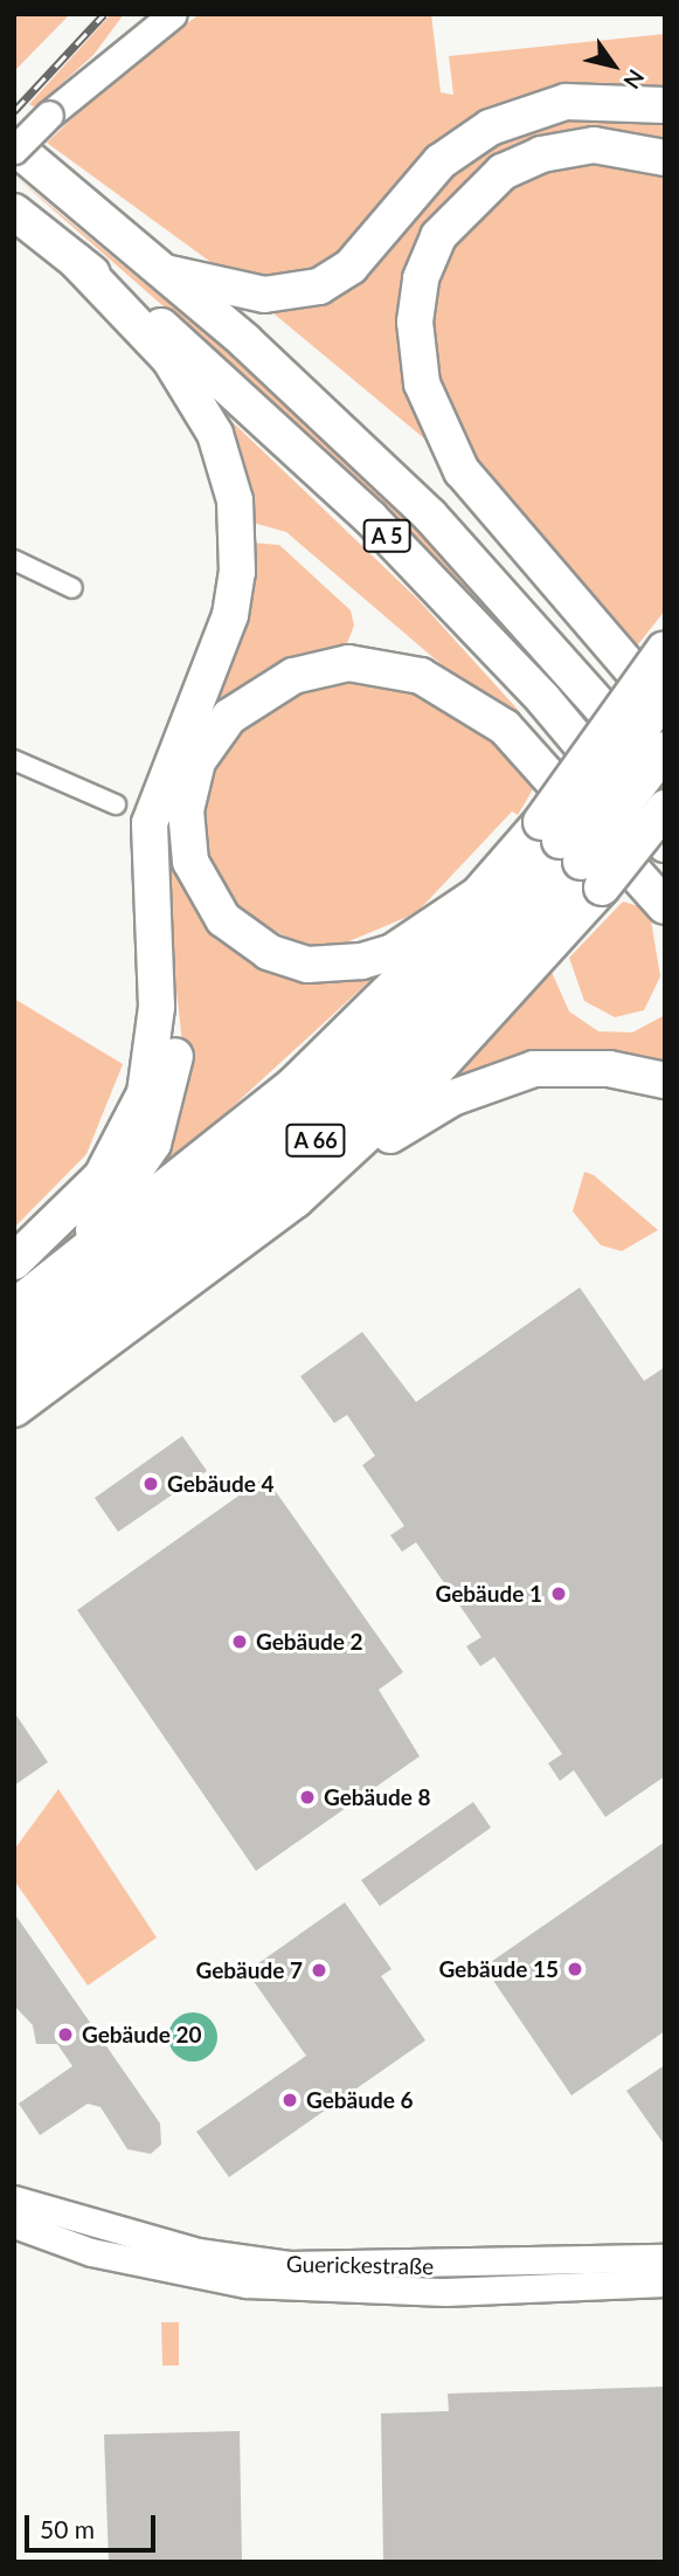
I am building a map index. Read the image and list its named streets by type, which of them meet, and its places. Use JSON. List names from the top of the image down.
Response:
{
  "streets": {
    "highway": ["A 5", "A 66"],
    "main road": ["Guerickestraße"]
  },
  "places": [
    "Gebäude 4",
    "Gebäude 1",
    "Gebäude 2",
    "Gebäude 8",
    "Gebäude 15",
    "Gebäude 7",
    "Gebäude 20",
    "Gebäude 6"
  ],
  "scale_bar": "50 m",
  "north": "bottom right"
}
